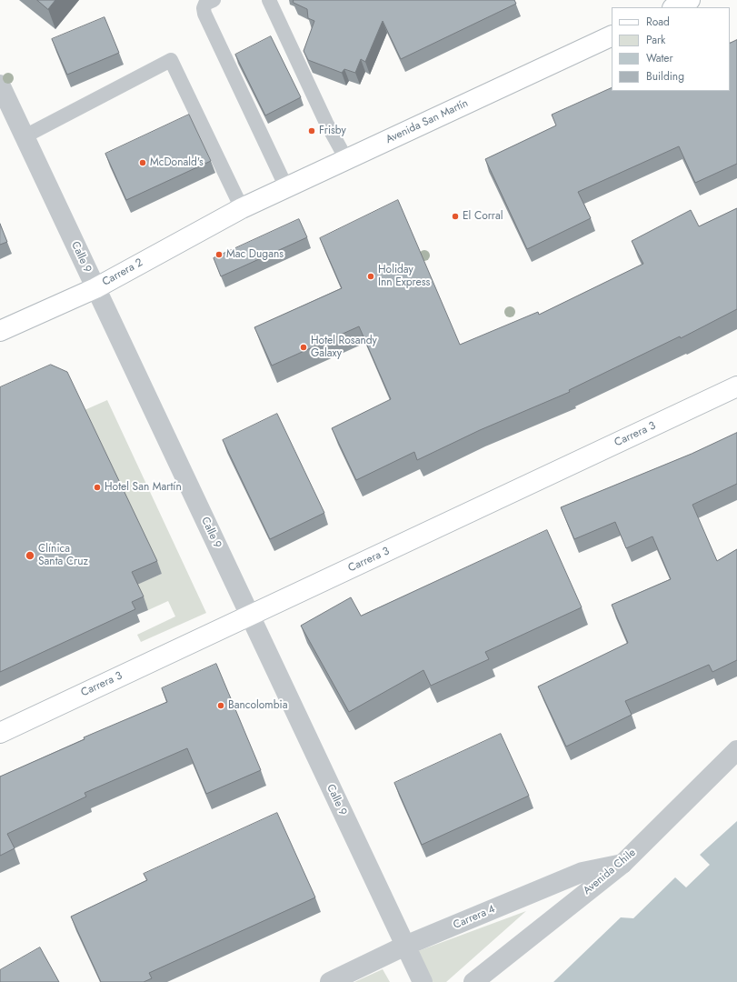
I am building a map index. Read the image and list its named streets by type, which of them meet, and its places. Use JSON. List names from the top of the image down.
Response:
{
  "streets": {
    "main road": ["Avenida San Martín", "Carrera 2", "Carrera 3"],
    "street": ["Calle 9", "Avenida Chile", "Carrera 4"]
  },
  "crossings": [
    ["Avenida San Martín", "Carrera 2"],
    ["Calle 9", "Carrera 2"],
    ["Calle 9", "Carrera 3"],
    ["Calle 9", "Carrera 4"],
    ["Avenida Chile", "Carrera 4"]
  ],
  "places": [
    "Frisby",
    "McDonald's",
    "El Corral",
    "Mac Dugans",
    "Holiday Inn Express",
    "Hotel Rosandy Galaxy",
    "Hotel San Martín",
    "Clínica Santa Cruz",
    "Bancolombia"
  ],
  "legend": [
    "Road",
    "Park",
    "Water",
    "Building"
  ]
}
